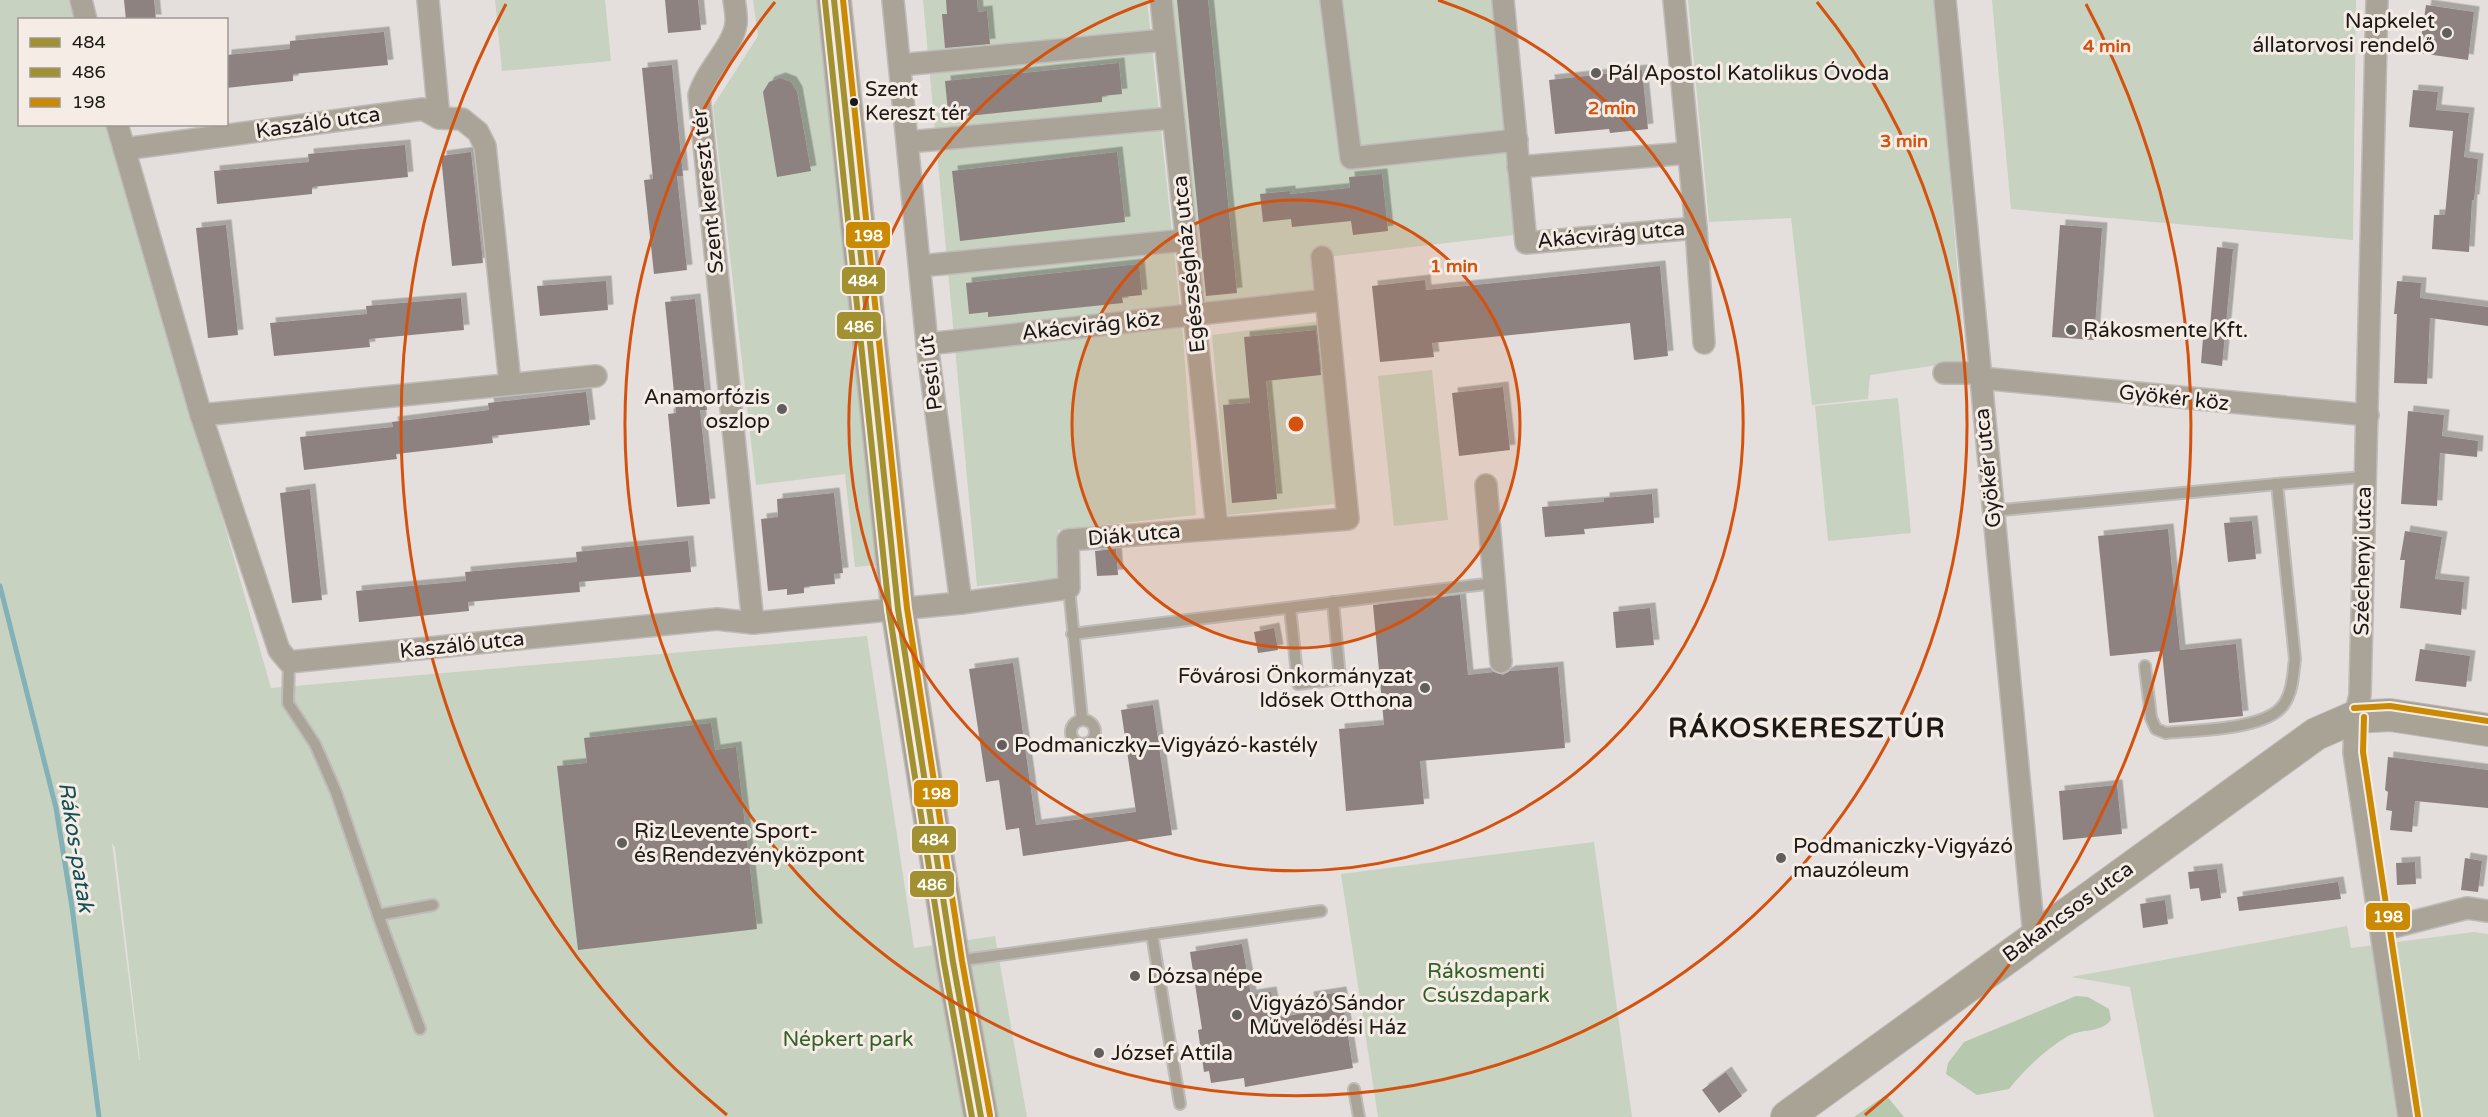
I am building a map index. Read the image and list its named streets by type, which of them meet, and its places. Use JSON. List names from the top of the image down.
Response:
{
  "streets": {
    "street": [
      "Kaszáló utca",
      "Szent kereszt tér",
      "Akácvirág utca",
      "Egészségház utca",
      "Akácvirág köz",
      "Pesti út",
      "Gyökér köz",
      "Gyökér utca",
      "Diák utca",
      "Széchenyi utca",
      "Bakancsos utca"
    ]
  },
  "crossings": [
    ["Kaszáló utca", "Szent kereszt tér"],
    ["Egészségház utca", "Akácvirág köz"],
    ["Egészségház utca", "Diák utca"],
    ["Akácvirág köz", "Pesti út"],
    ["Akácvirág köz", "Diák utca"],
    ["Gyökér köz", "Gyökér utca"],
    ["Gyökér köz", "Széchenyi utca"],
    ["Gyökér utca", "Bakancsos utca"],
    ["Széchenyi utca", "Bakancsos utca"]
  ],
  "districts": ["RÁKOSKERESZTÚR"],
  "water": ["Rákos-patak"],
  "parks": ["Rákosmenti Csúszdapark", "Népkert park"],
  "places": [
    "Napkelet állatorvosi rendelő",
    "Pál Apostol Katolikus Óvoda",
    "Szent Kereszt tér",
    "Rákosmente Kft.",
    "Anamorfózis oszlop",
    "Fővárosi Önkormányzat Idősek Otthona",
    "Podmaniczky–Vigyázó-kastély",
    "Riz Levente Sport- és Rendezvényközpont",
    "Podmaniczky-Vigyázó mauzóleum",
    "Dózsa népe",
    "Vigyázó Sándor Művelődési Ház",
    "József Attila"
  ],
  "lines": ["transit line 484", "transit line 198", "transit line 486"],
  "legend": ["484", "486", "198"],
  "rings": [
    "4 min",
    "2 min",
    "3 min",
    "1 min"
  ]
}
